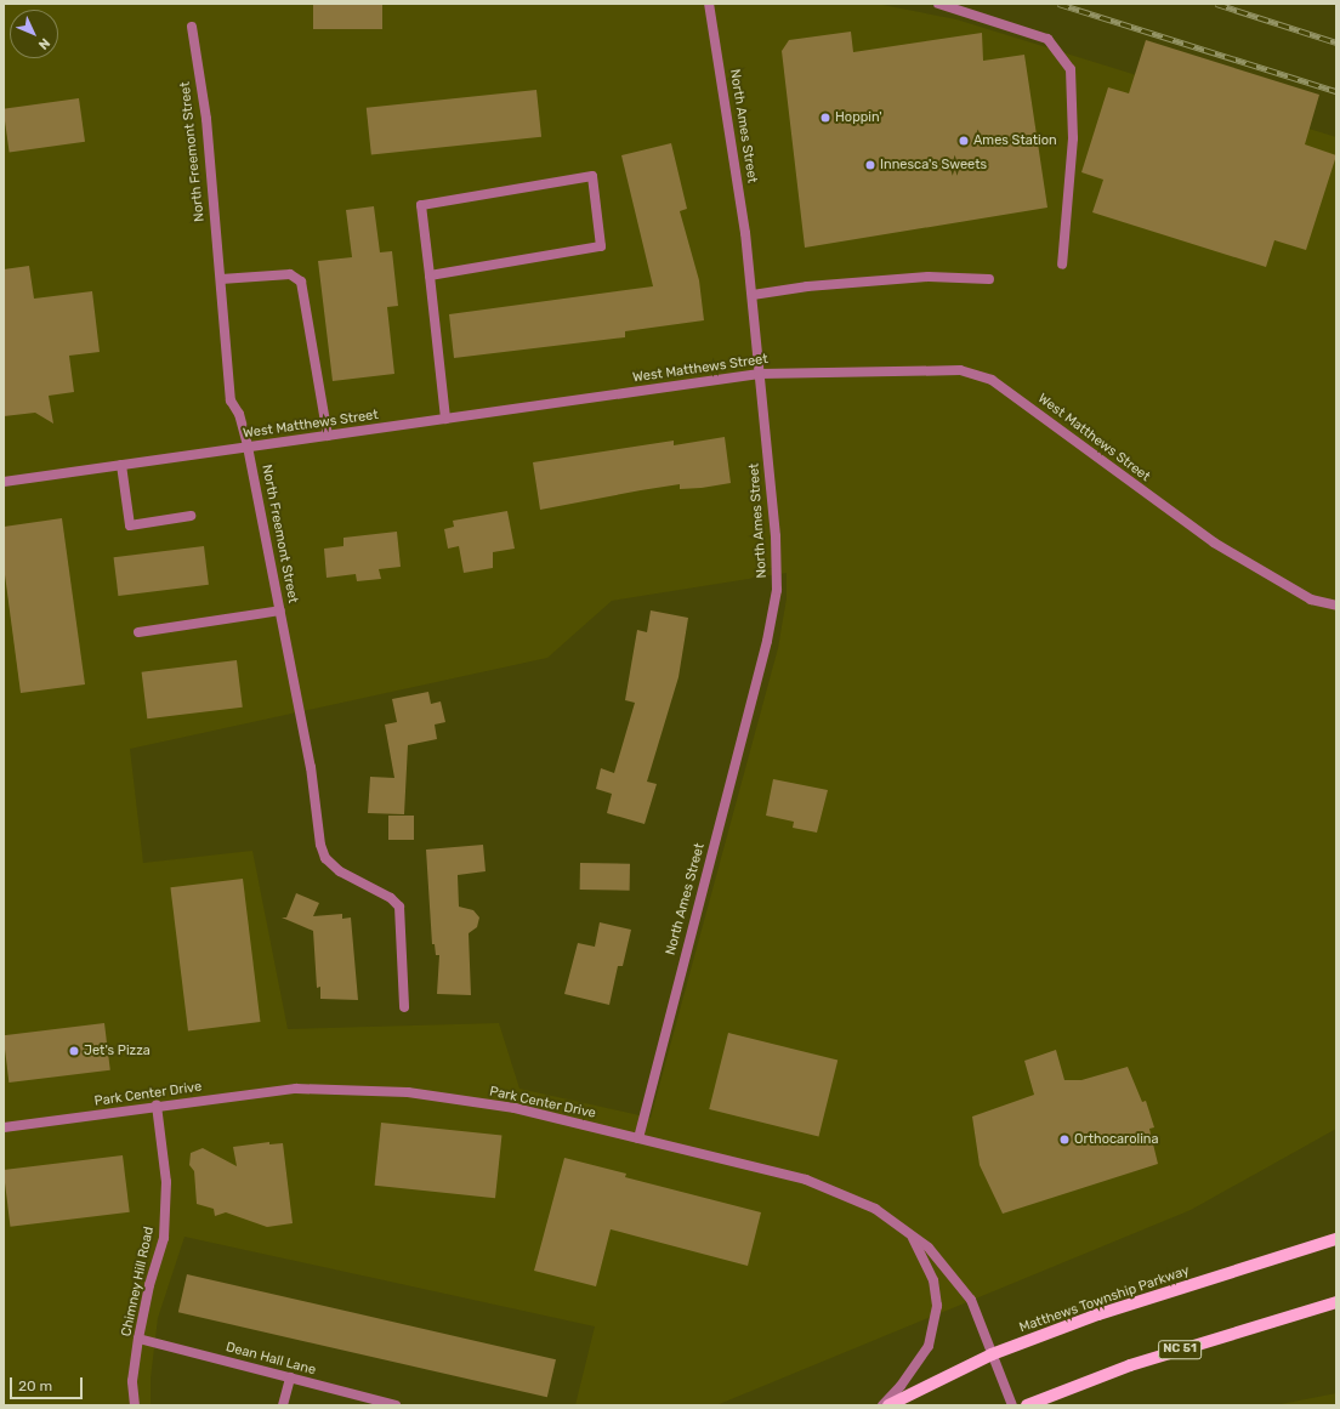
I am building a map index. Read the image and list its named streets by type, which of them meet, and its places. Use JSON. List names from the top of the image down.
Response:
{
  "streets": {
    "main road": ["Matthews Township Parkway", "NC 51"],
    "street": [
      "North Ames Street",
      "North Freemont Street",
      "West Matthews Street",
      "Park Center Drive",
      "Chimney Hill Road",
      "Dean Hall Lane"
    ]
  },
  "crossings": [
    ["North Ames Street", "West Matthews Street"],
    ["North Ames Street", "Park Center Drive"],
    ["North Freemont Street", "West Matthews Street"],
    ["Park Center Drive", "Chimney Hill Road"],
    ["Park Center Drive", "Matthews Township Parkway"],
    ["Chimney Hill Road", "Dean Hall Lane"]
  ],
  "places": [
    "Hoppin'",
    "Ames Station",
    "Innesca's Sweets",
    "Jet's Pizza",
    "Orthocarolina"
  ],
  "scale_bar": "20 m",
  "north": "bottom right"
}
